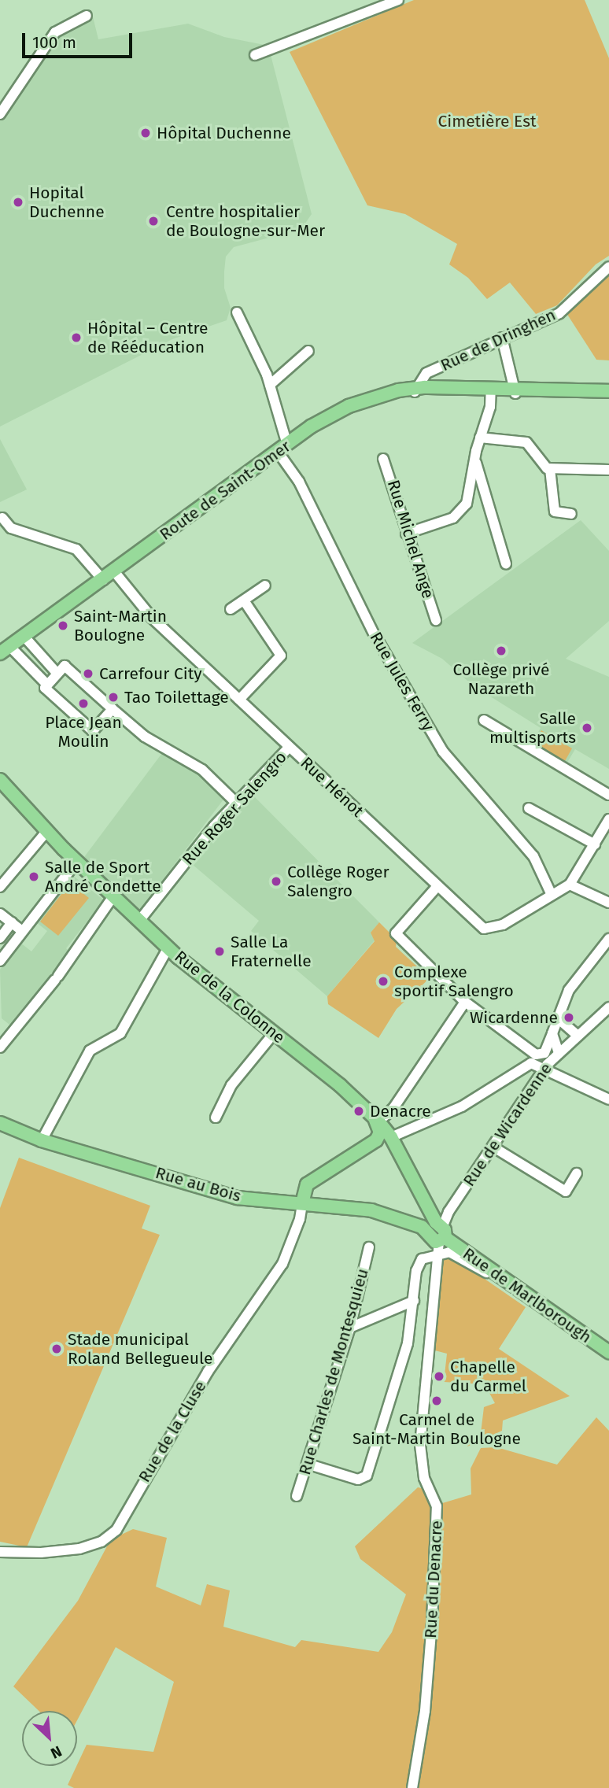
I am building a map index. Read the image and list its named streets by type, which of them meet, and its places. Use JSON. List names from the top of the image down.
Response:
{
  "streets": {
    "main road": [
      "Route de Saint-Omer",
      "Rue de la Colonne",
      "Rue au Bois",
      "Rue de Marlborough"
    ],
    "street": [
      "Rue de Dringhen",
      "Rue Michel Ange",
      "Rue Jules Ferry",
      "Rue Hénot",
      "Rue Roger Salengro",
      "Rue de Wicardenne",
      "Rue Charles de Montesquieu",
      "Rue de la Cluse",
      "Rue du Denacre"
    ]
  },
  "crossings": [
    ["Rue de Dringhen", "Route de Saint-Omer"],
    ["Route de Saint-Omer", "Rue Jules Ferry"],
    ["Route de Saint-Omer", "Rue Hénot"],
    ["Rue Jules Ferry", "Rue Hénot"],
    ["Rue Hénot", "Rue Roger Salengro"],
    ["Rue Roger Salengro", "Rue de la Colonne"],
    ["Rue de la Colonne", "Rue de Wicardenne"],
    ["Rue de la Colonne", "Rue au Bois"],
    ["Rue de la Colonne", "Rue de Marlborough"],
    ["Rue de la Colonne", "Rue du Denacre"],
    ["Rue de Wicardenne", "Rue au Bois"],
    ["Rue de Wicardenne", "Rue de Marlborough"],
    ["Rue de Wicardenne", "Rue du Denacre"],
    ["Rue au Bois", "Rue de Marlborough"],
    ["Rue au Bois", "Rue de la Cluse"],
    ["Rue au Bois", "Rue du Denacre"],
    ["Rue de Marlborough", "Rue du Denacre"]
  ],
  "parks": ["Cimetière Est"],
  "places": [
    "Hôpital Duchenne",
    "Hopital Duchenne",
    "Centre hospitalier de Boulogne-sur-Mer",
    "Hôpital – Centre de Rééducation",
    "Saint-Martin Boulogne",
    "Collège privé Nazareth",
    "Carrefour City",
    "Tao Toilettage",
    "Place Jean Moulin",
    "Salle multisports",
    "Salle de Sport André Condette",
    "Collège Roger Salengro",
    "Salle La Fraternelle",
    "Complexe sportif Salengro",
    "Wicardenne",
    "Denacre",
    "Stade municipal Roland Bellegueule",
    "Chapelle du Carmel",
    "Carmel de Saint-Martin Boulogne"
  ],
  "scale_bar": "100 m",
  "north": "bottom right"
}
